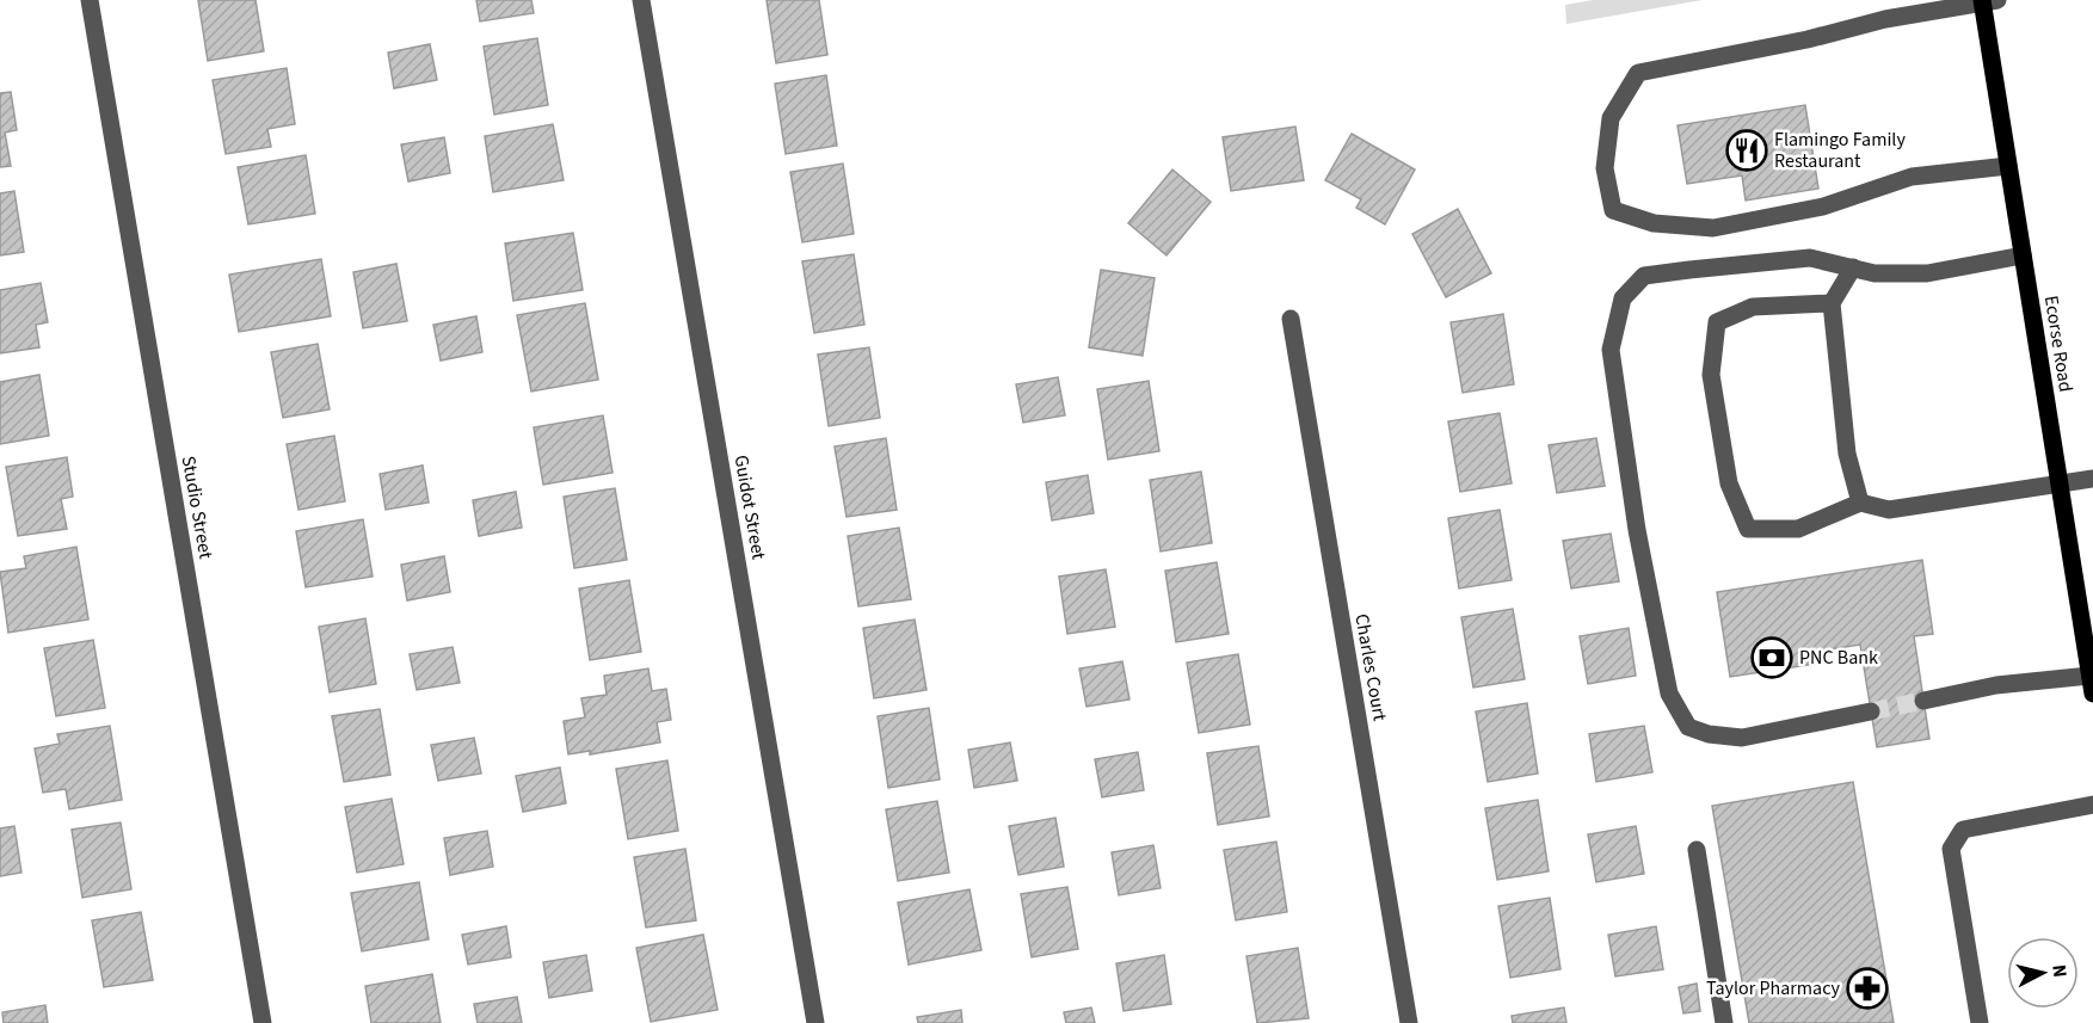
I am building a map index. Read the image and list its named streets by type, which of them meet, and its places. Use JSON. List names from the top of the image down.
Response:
{
  "streets": {
    "main road": ["Ecorse Road"],
    "street": ["Studio Street", "Guidot Street", "Charles Court"]
  },
  "places": {
    "restaurant": ["Flamingo Family Restaurant"],
    "bank": ["PNC Bank"],
    "pharmacy": ["Taylor Pharmacy"]
  },
  "north": "right"
}
